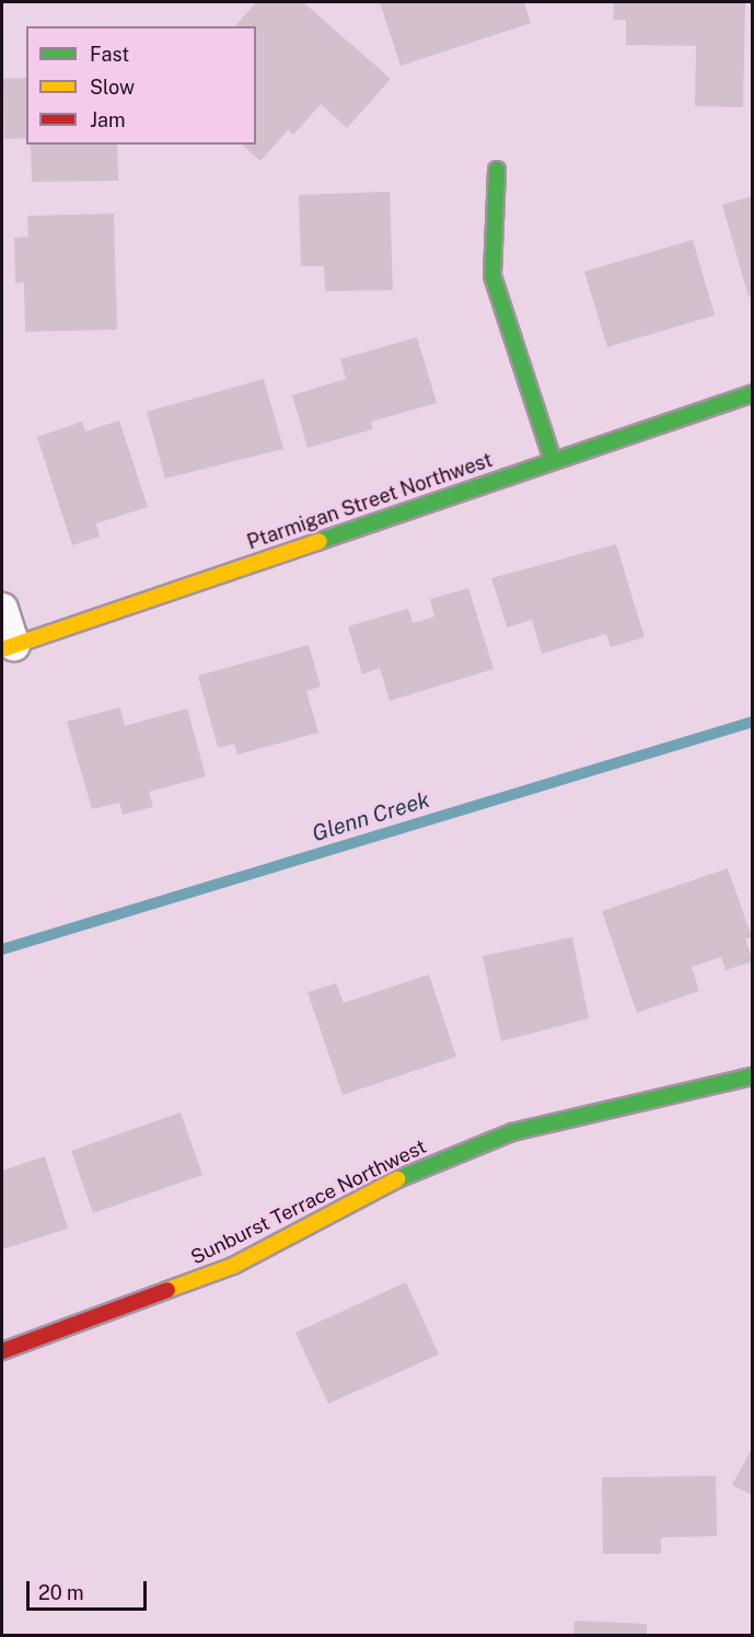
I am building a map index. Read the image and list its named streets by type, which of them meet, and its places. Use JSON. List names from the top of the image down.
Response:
{
  "streets": {
    "street": ["Ptarmigan Street Northwest", "Sunburst Terrace Northwest"]
  },
  "water": ["Glenn Creek"],
  "legend": ["Fast", "Slow", "Jam"],
  "scale_bar": "20 m"
}
